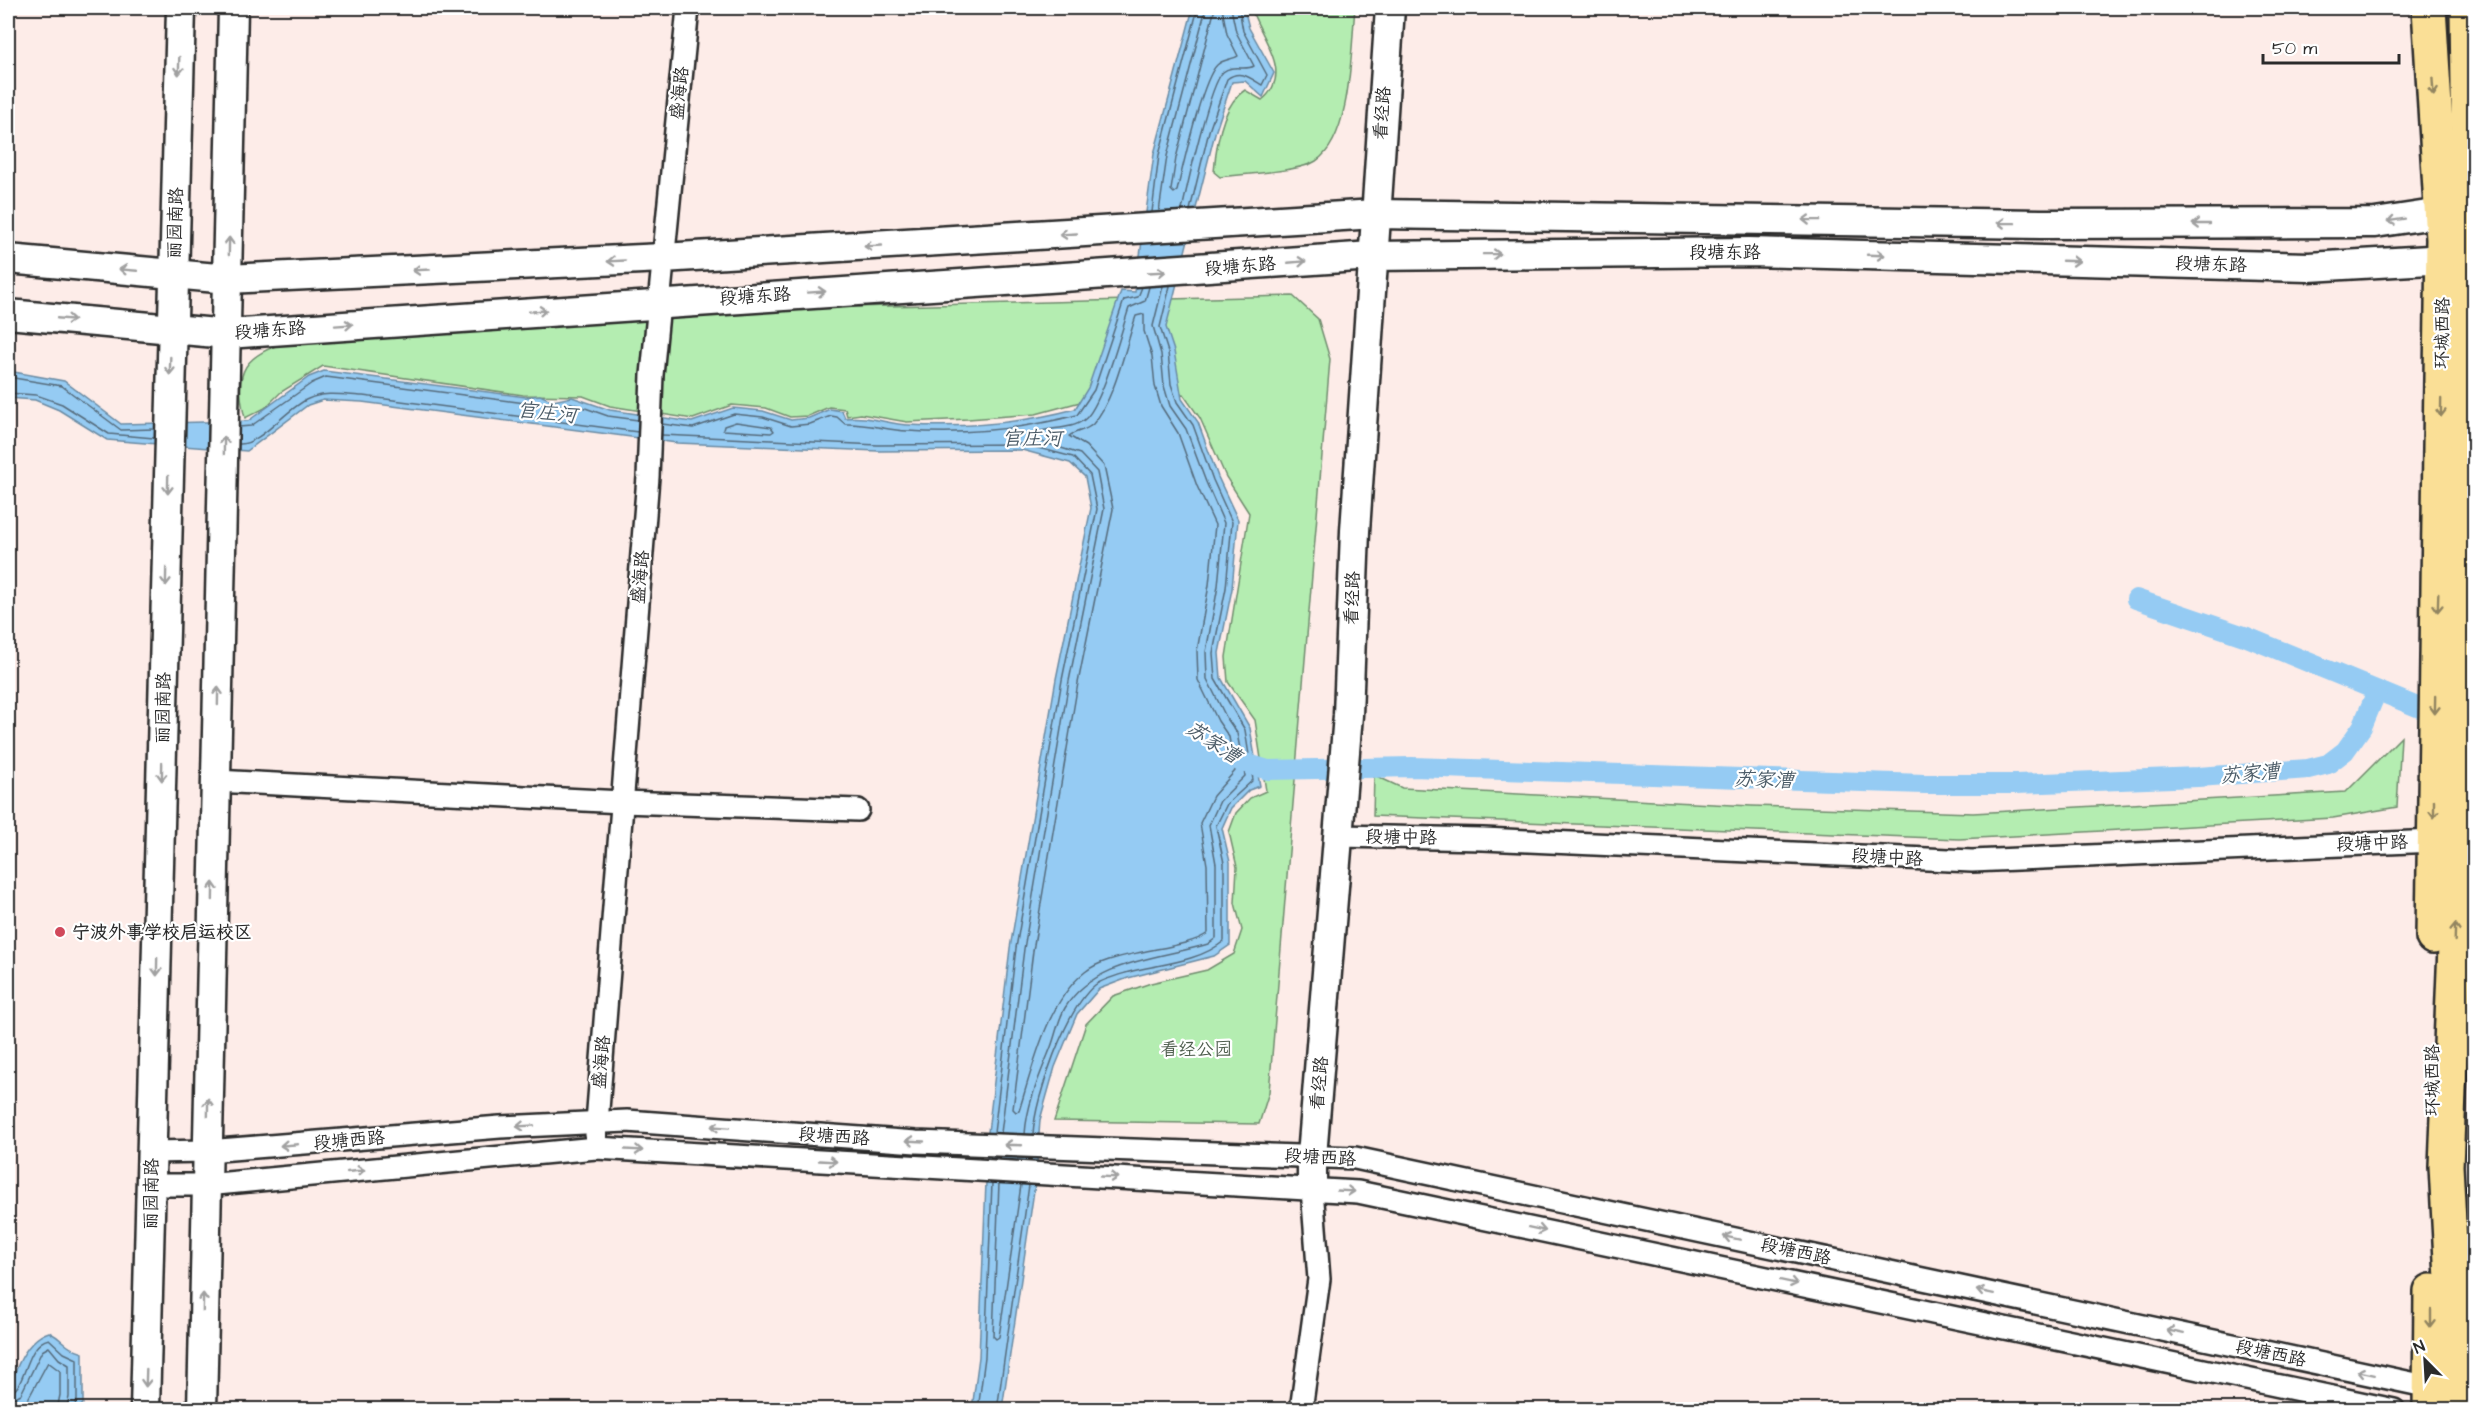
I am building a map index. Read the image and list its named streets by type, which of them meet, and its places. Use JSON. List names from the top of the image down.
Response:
{
  "streets": {
    "main road": [
      "看经路",
      "丽园南路",
      "段塘东路",
      "环城西路"
    ],
    "street": ["盛海路", "段塘中路", "段塘西路"]
  },
  "crossings": [
    ["盛海路", "段塘东路"],
    ["盛海路", "段塘西路"],
    ["看经路", "段塘东路"],
    ["看经路", "段塘中路"],
    ["看经路", "段塘西路"],
    ["丽园南路", "段塘东路"],
    ["丽园南路", "段塘西路"],
    ["段塘东路", "环城西路"],
    ["环城西路", "段塘中路"],
    ["环城西路", "段塘西路"]
  ],
  "water": ["官庄河", "苏家漕"],
  "parks": ["看经公园"],
  "places": ["宁波外事学校启运校区"],
  "scale_bar": "50 m",
  "north": "top left"
}
